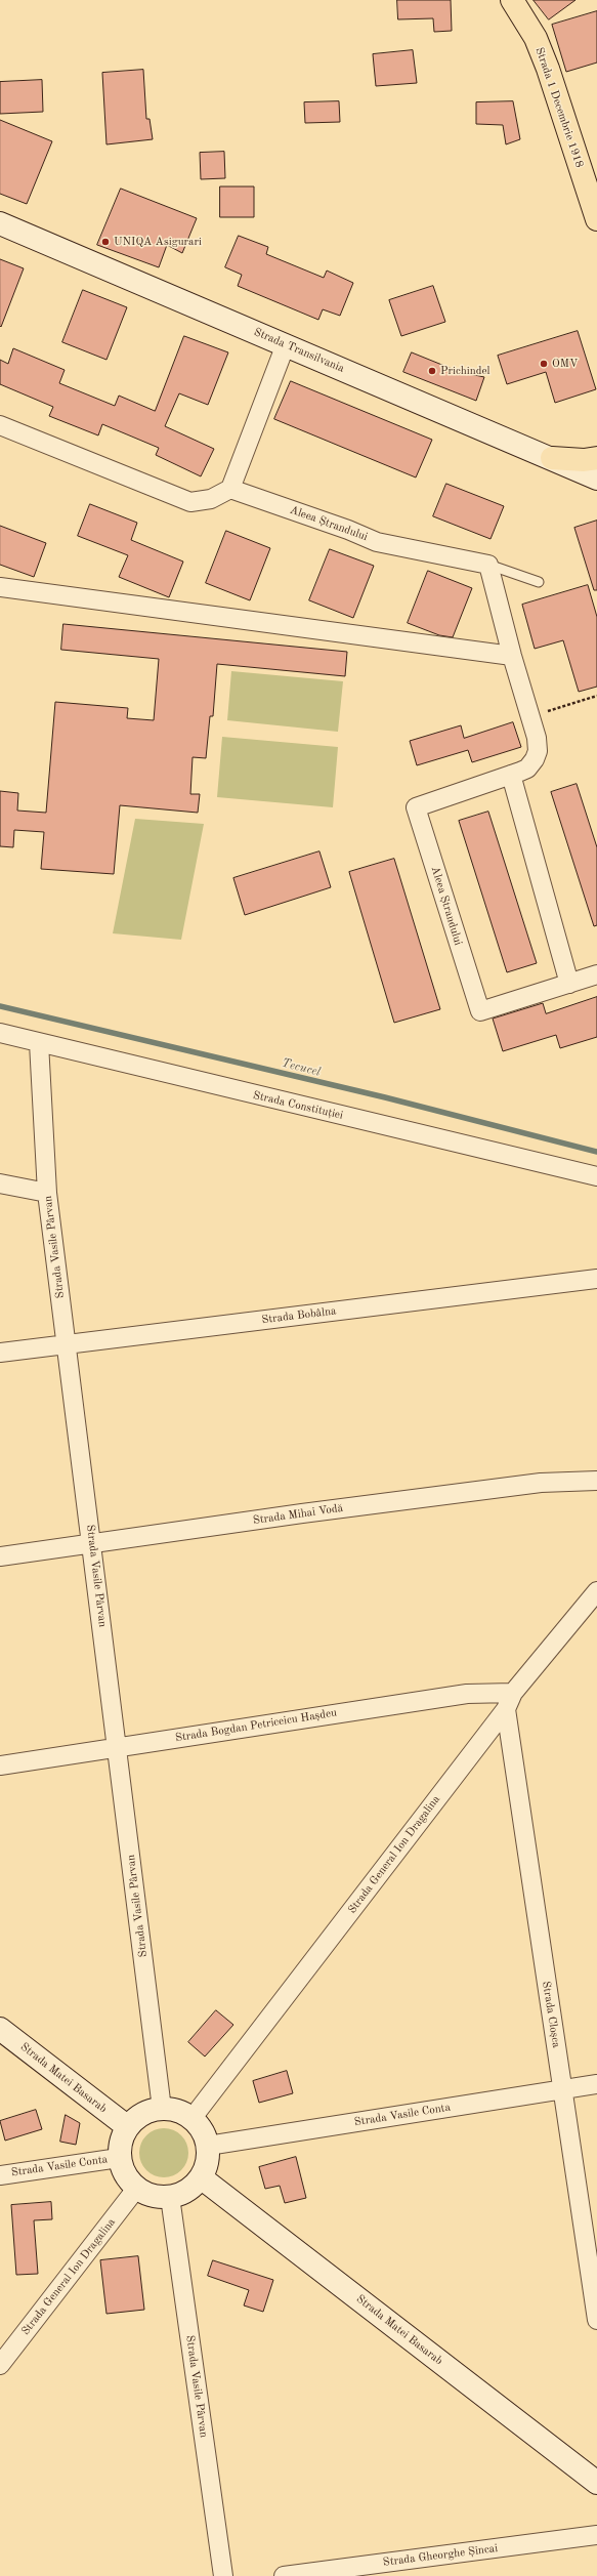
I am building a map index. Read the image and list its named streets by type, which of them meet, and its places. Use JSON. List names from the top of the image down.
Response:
{
  "streets": {
    "main road": ["Strada 1 Decembrie 1918"],
    "street": [
      "Strada Transilvania",
      "Aleea Ștrandului",
      "Strada Constituției",
      "Strada Vasile Pârvan",
      "Strada Bobâlna",
      "Strada Mihai Vodă",
      "Strada Bogdan Petriceicu Hașdeu",
      "Strada General Ion Dragalina",
      "Strada Cloșca",
      "Strada Matei Basarab",
      "Strada Vasile Conta",
      "Strada Gheorghe Șincai"
    ]
  },
  "crossings": [
    ["Strada Constituției", "Strada Vasile Pârvan"],
    ["Strada Vasile Pârvan", "Strada Bobâlna"],
    ["Strada Vasile Pârvan", "Strada Mihai Vodă"],
    ["Strada Vasile Pârvan", "Strada Bogdan Petriceicu Hașdeu"],
    ["Strada Vasile Pârvan", "Strada General Ion Dragalina"],
    ["Strada Vasile Pârvan", "Strada Matei Basarab"],
    ["Strada Vasile Pârvan", "Strada Vasile Conta"],
    ["Strada Bogdan Petriceicu Hașdeu", "Strada General Ion Dragalina"],
    ["Strada Bogdan Petriceicu Hașdeu", "Strada Cloșca"],
    ["Strada General Ion Dragalina", "Strada Cloșca"],
    ["Strada General Ion Dragalina", "Strada Matei Basarab"],
    ["Strada General Ion Dragalina", "Strada Vasile Conta"],
    ["Strada Cloșca", "Strada Vasile Conta"],
    ["Strada Matei Basarab", "Strada Vasile Conta"]
  ],
  "water": ["Tecucel"],
  "places": ["UNIQA Asigurari", "OMV", "Prichindel"]
}
